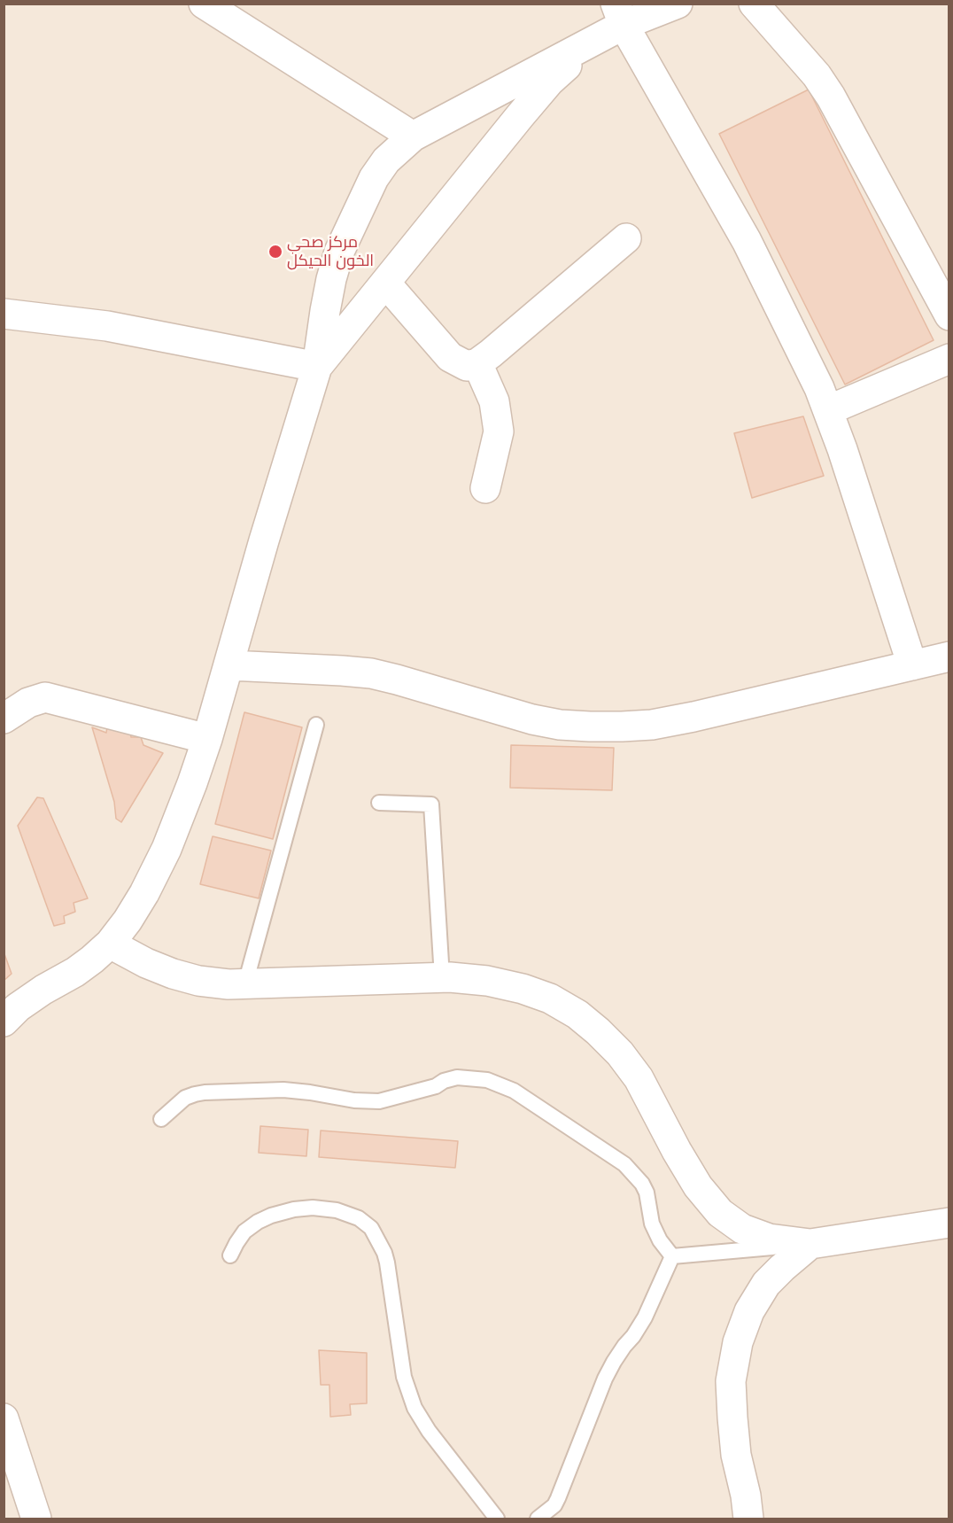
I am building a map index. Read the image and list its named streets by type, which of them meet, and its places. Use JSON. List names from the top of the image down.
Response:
{
  "places": ["مركز صحي الخون الحيكل"]
}
